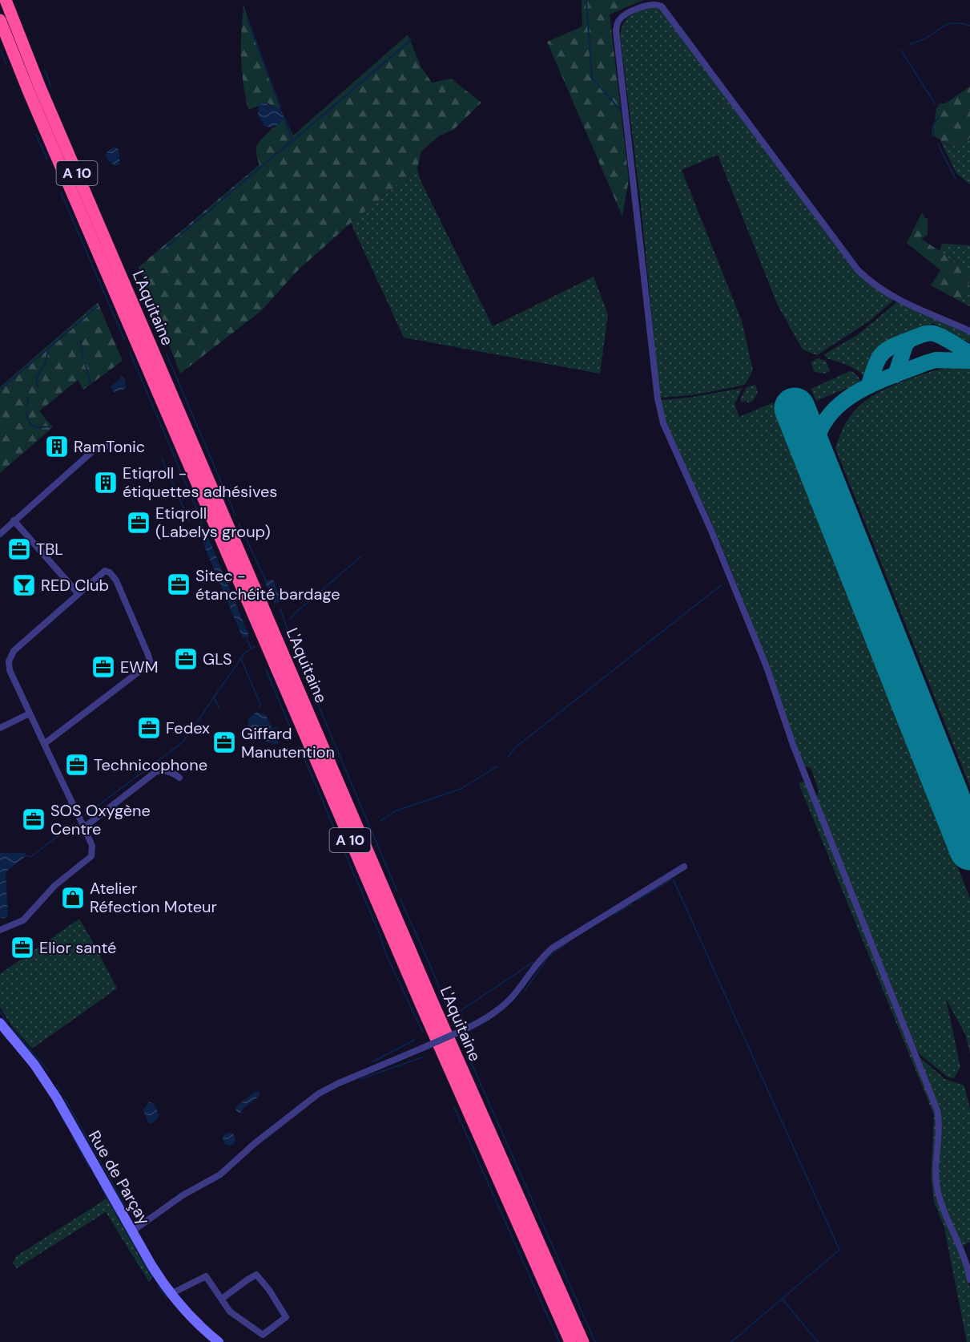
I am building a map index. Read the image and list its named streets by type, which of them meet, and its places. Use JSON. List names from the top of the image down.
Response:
{
  "streets": {
    "highway": ["A 10", "L'Aquitaine"],
    "street": ["Rue de Parçay"]
  },
  "places": {
    "building": ["RamTonic", "Etiqroll - étiquettes adhésives"],
    "office": [
      "Etiqroll (Labelys group)",
      "TBL",
      "Sitec - étanchéité bardage",
      "GLS",
      "EWM",
      "Fedex",
      "Giffard Manutention",
      "Technicophone",
      "SOS Oxygène Centre",
      "Elior santé"
    ],
    "bar": ["RED Club"],
    "shop": ["Atelier Réfection Moteur"]
  }
}
